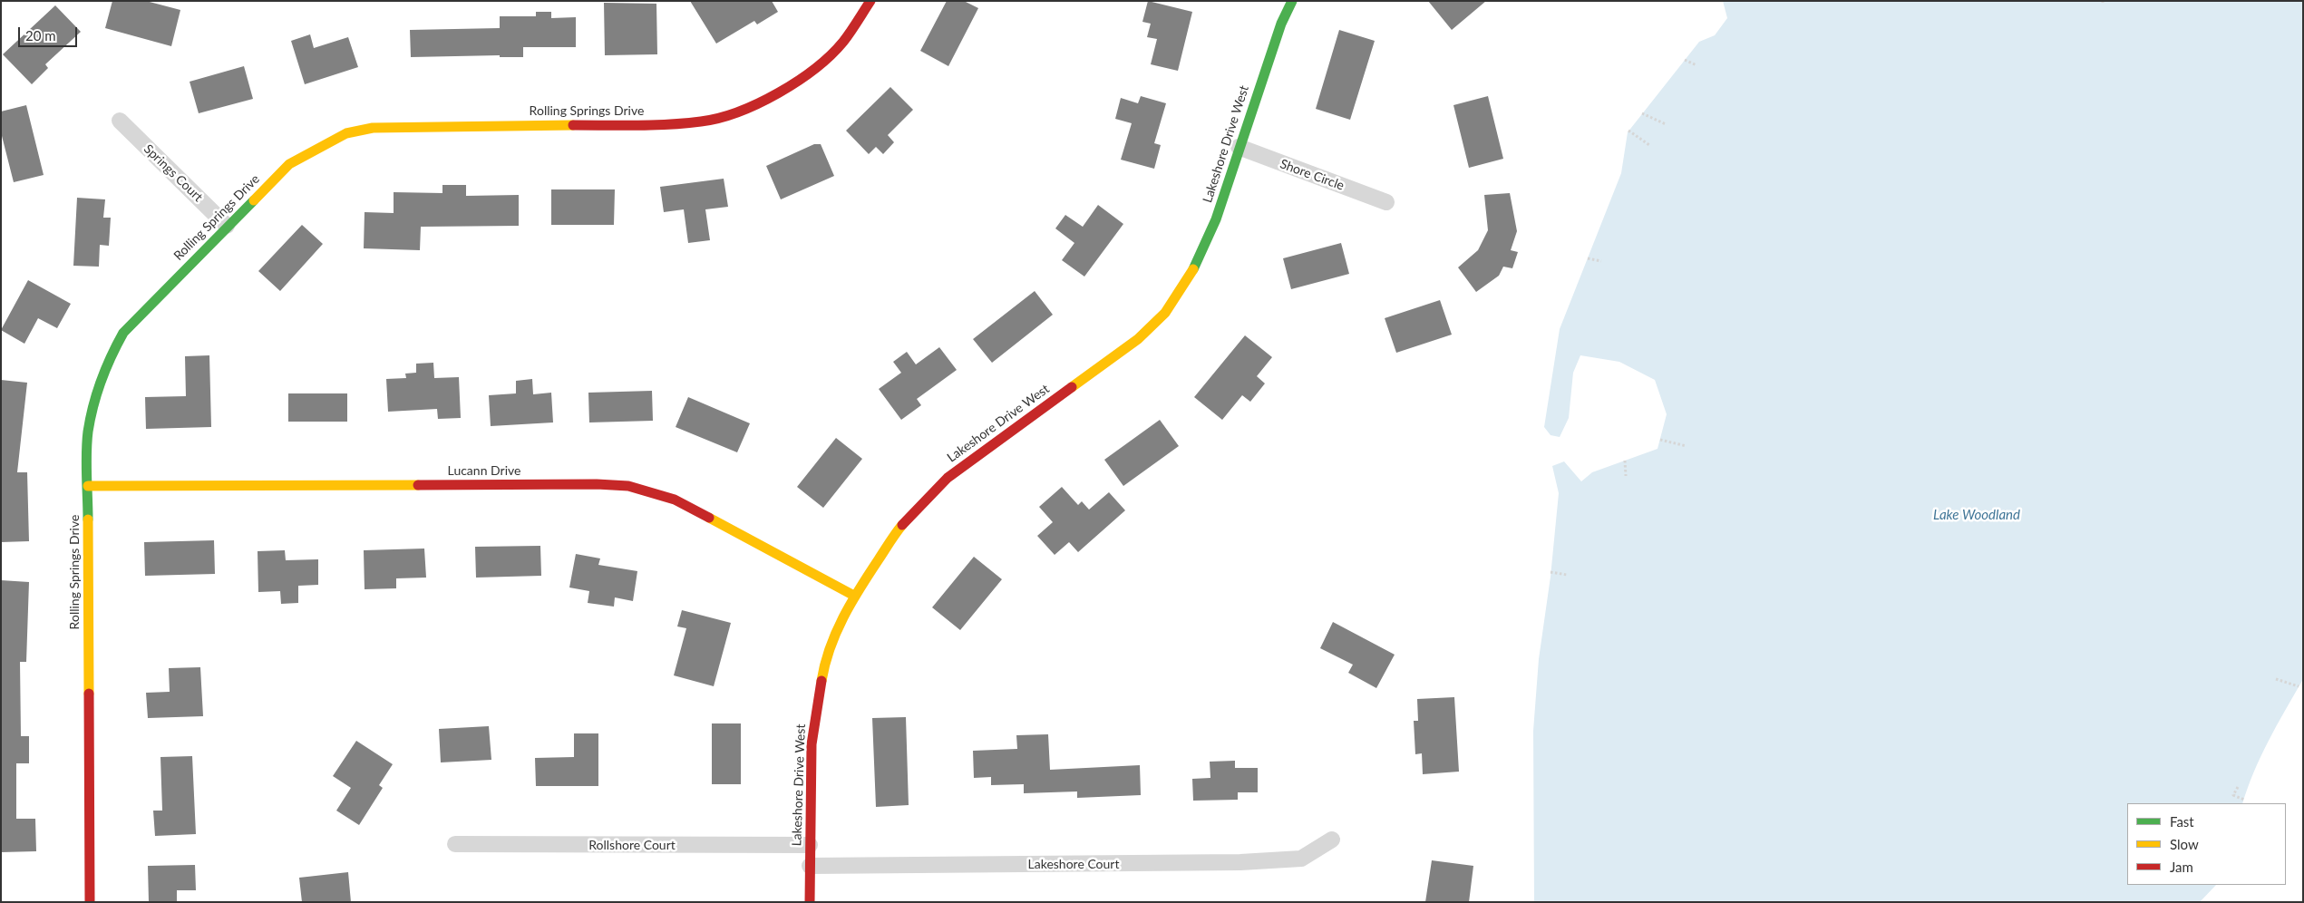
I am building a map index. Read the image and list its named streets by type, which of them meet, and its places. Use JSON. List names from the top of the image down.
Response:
{
  "streets": {
    "street": [
      "Rolling Springs Drive",
      "Lakeshore Drive West",
      "Springs Court",
      "Shore Circle",
      "Lucann Drive",
      "Rollshore Court",
      "Lakeshore Court"
    ]
  },
  "crossings": [
    ["Rolling Springs Drive", "Springs Court"],
    ["Rolling Springs Drive", "Lucann Drive"],
    ["Lakeshore Drive West", "Shore Circle"],
    ["Lakeshore Drive West", "Lucann Drive"],
    ["Lakeshore Drive West", "Rollshore Court"],
    ["Lakeshore Drive West", "Lakeshore Court"]
  ],
  "water": ["Lake Woodland"],
  "legend": ["Fast", "Slow", "Jam"],
  "scale_bar": "20 m"
}
